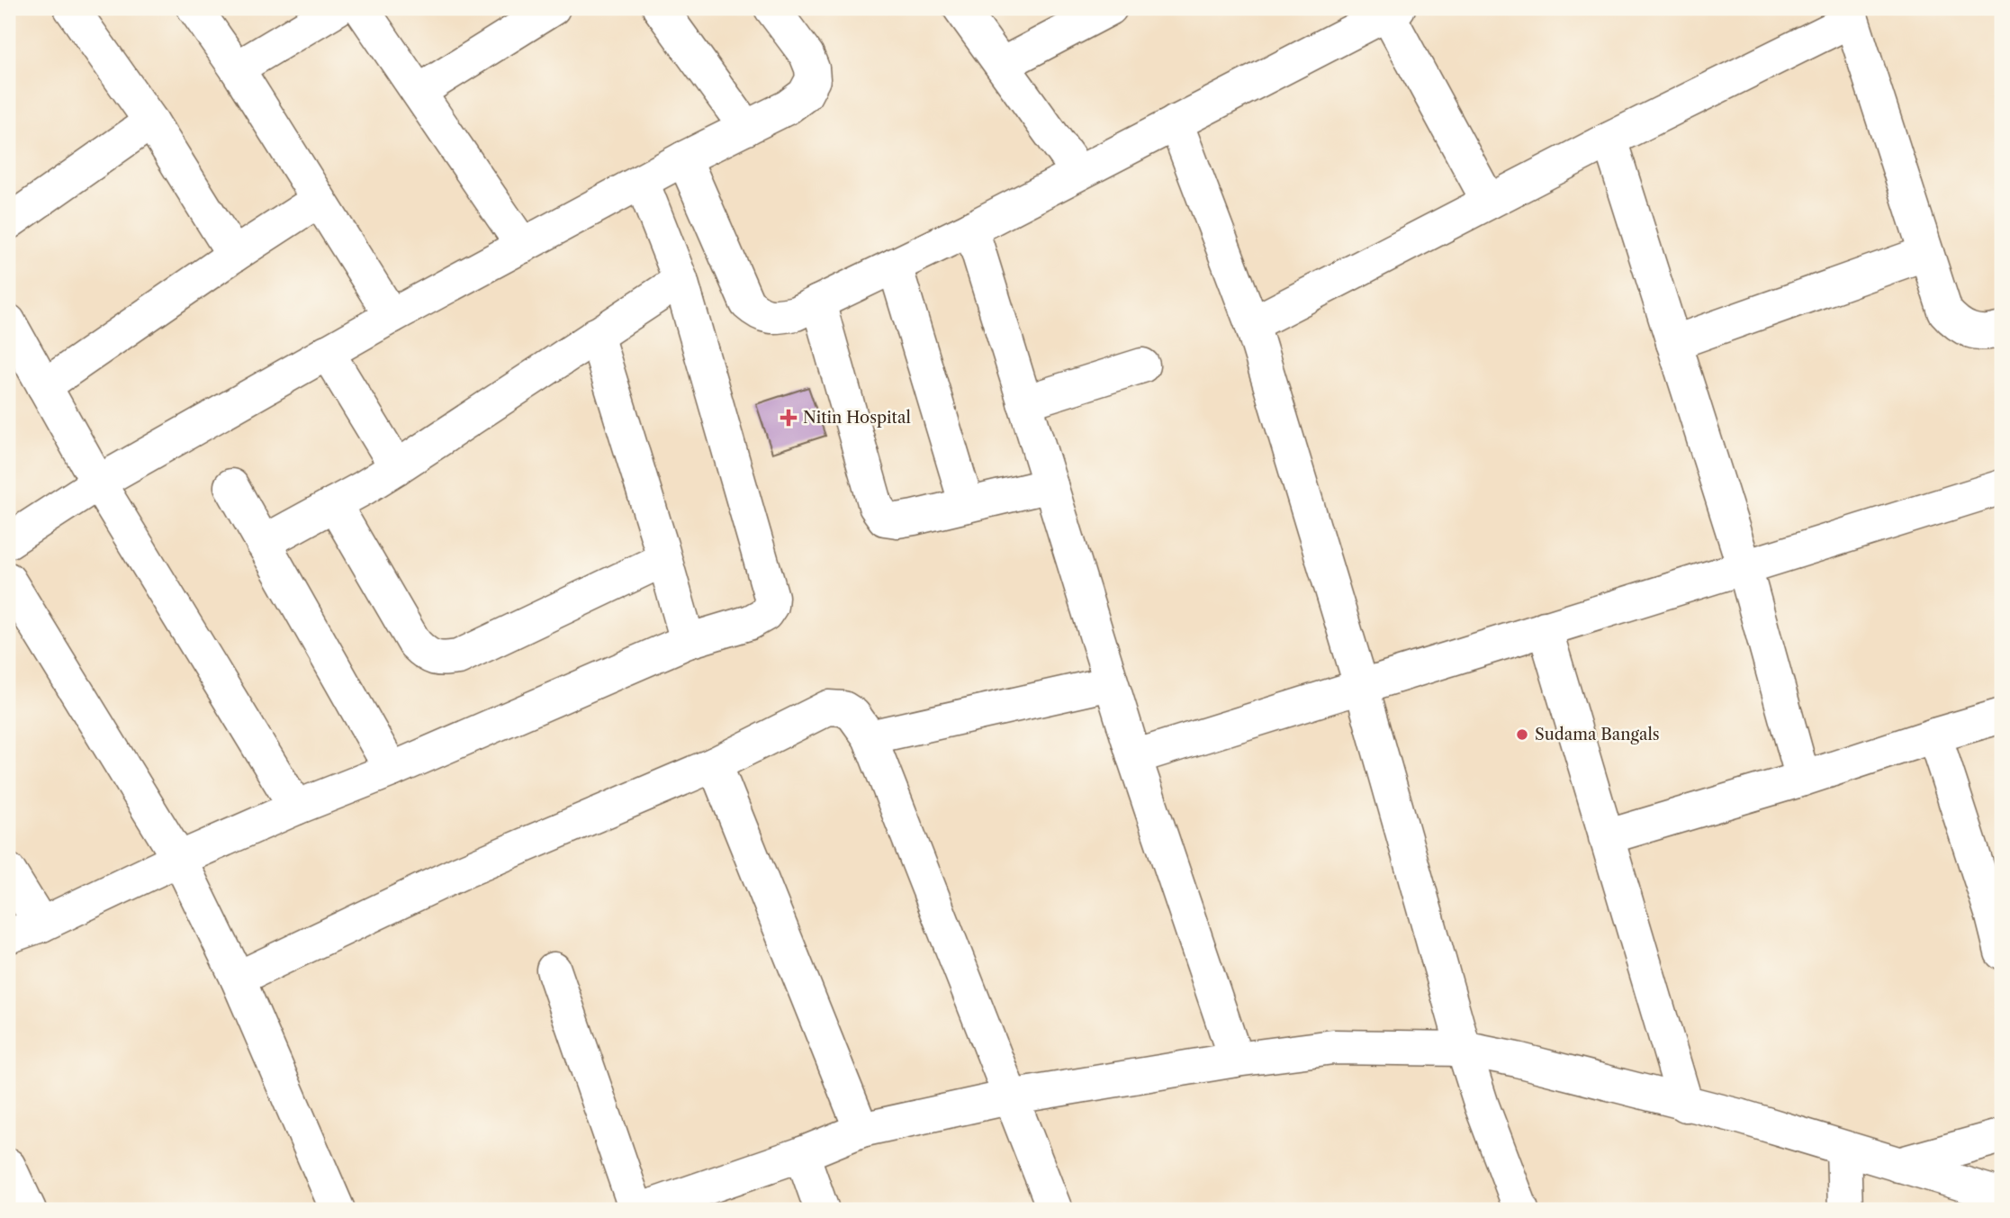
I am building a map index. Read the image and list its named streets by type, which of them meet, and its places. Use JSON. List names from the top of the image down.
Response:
{
  "places": {
    "health": ["Nitin Hospital"],
    "other": ["Sudama Bangals"]
  }
}
